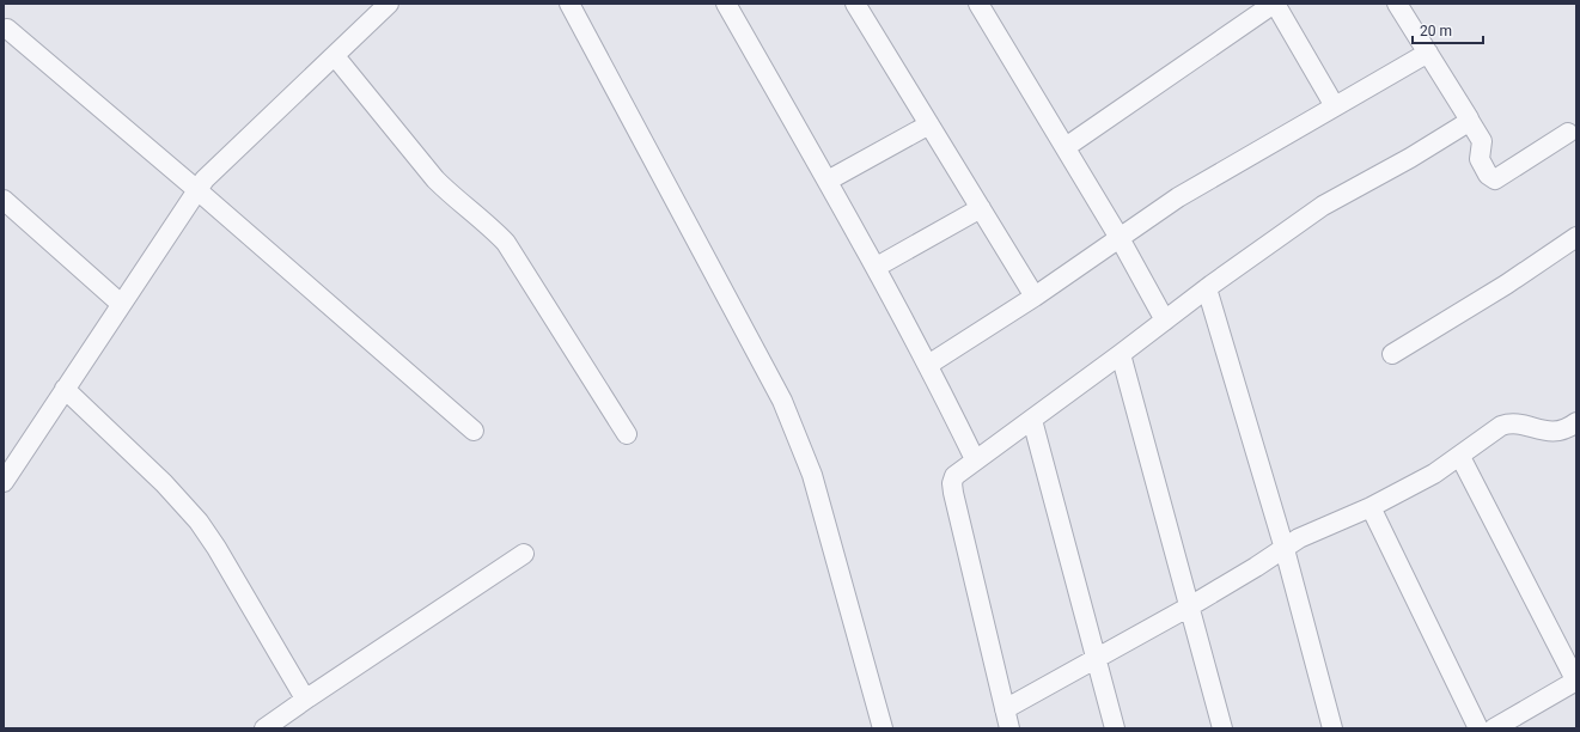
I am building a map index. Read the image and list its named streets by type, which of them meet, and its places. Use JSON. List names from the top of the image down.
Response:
{
  "scale_bar": "20 m"
}
